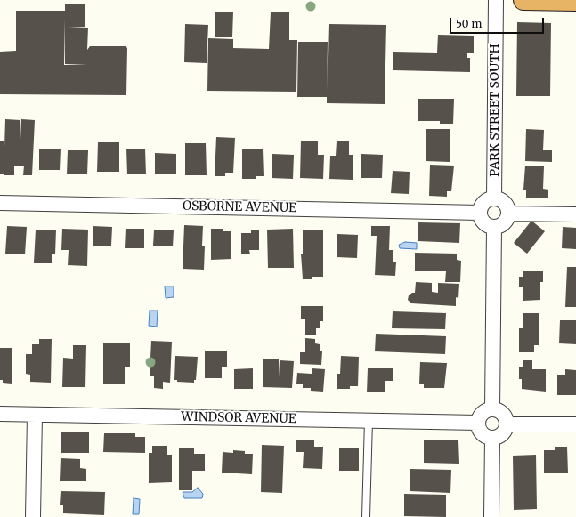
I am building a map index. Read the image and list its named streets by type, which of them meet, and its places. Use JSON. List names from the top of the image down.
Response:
{
  "streets": {
    "street": ["PARK STREET SOUTH", "OSBORNE AVENUE", "WINDSOR AVENUE"]
  },
  "crossings": [
    ["PARK STREET SOUTH", "OSBORNE AVENUE"]
  ],
  "scale_bar": "50 m"
}
